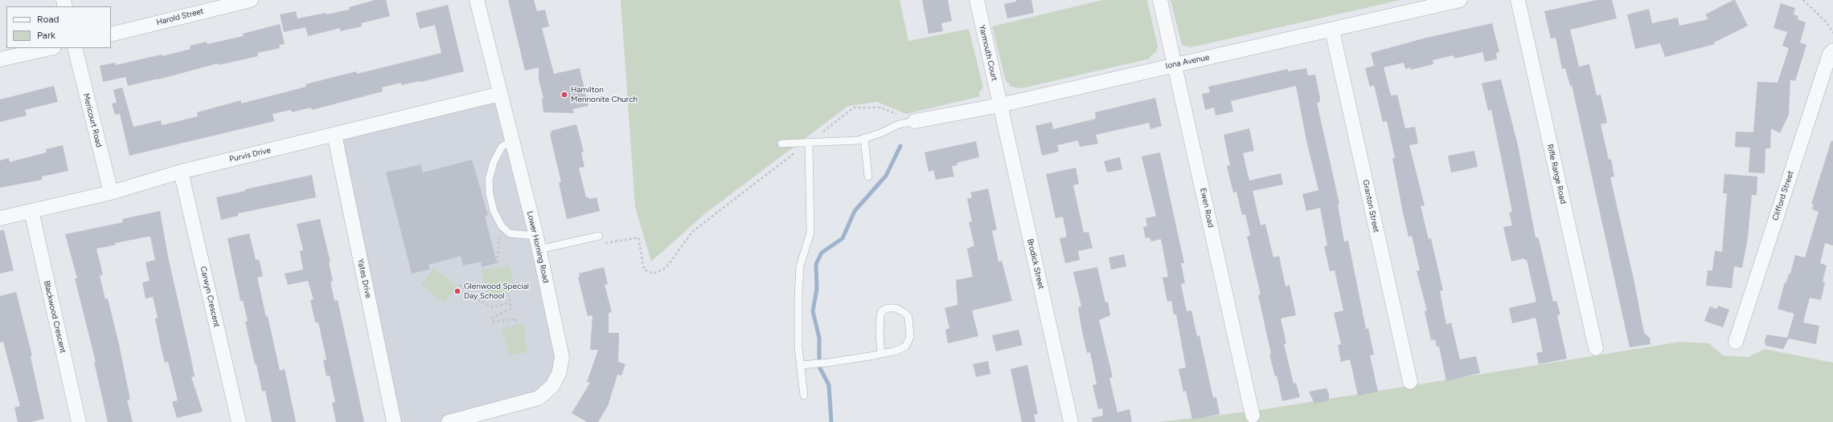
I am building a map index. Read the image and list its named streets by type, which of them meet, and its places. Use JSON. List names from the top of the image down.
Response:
{
  "streets": {
    "street": [
      "Harold Street",
      "Yarmouth Court",
      "Iona Avenue",
      "Mericourt Road",
      "Purvis Drive",
      "Rifle Range Road",
      "Clifford Street",
      "Granton Street",
      "Ewen Road",
      "Lower Horning Road",
      "Brodick Street",
      "Yates Drive",
      "Carwyn Crescent",
      "Blackwood Crescent"
    ]
  },
  "crossings": [
    ["Yarmouth Court", "Iona Avenue"],
    ["Yarmouth Court", "Brodick Street"],
    ["Iona Avenue", "Granton Street"],
    ["Iona Avenue", "Ewen Road"],
    ["Iona Avenue", "Brodick Street"],
    ["Mericourt Road", "Purvis Drive"],
    ["Purvis Drive", "Lower Horning Road"],
    ["Purvis Drive", "Yates Drive"],
    ["Purvis Drive", "Carwyn Crescent"],
    ["Purvis Drive", "Blackwood Crescent"]
  ],
  "places": ["Hamilton Mennonite Church", "Glenwood Special Day School"],
  "legend": ["Road", "Park"]
}
